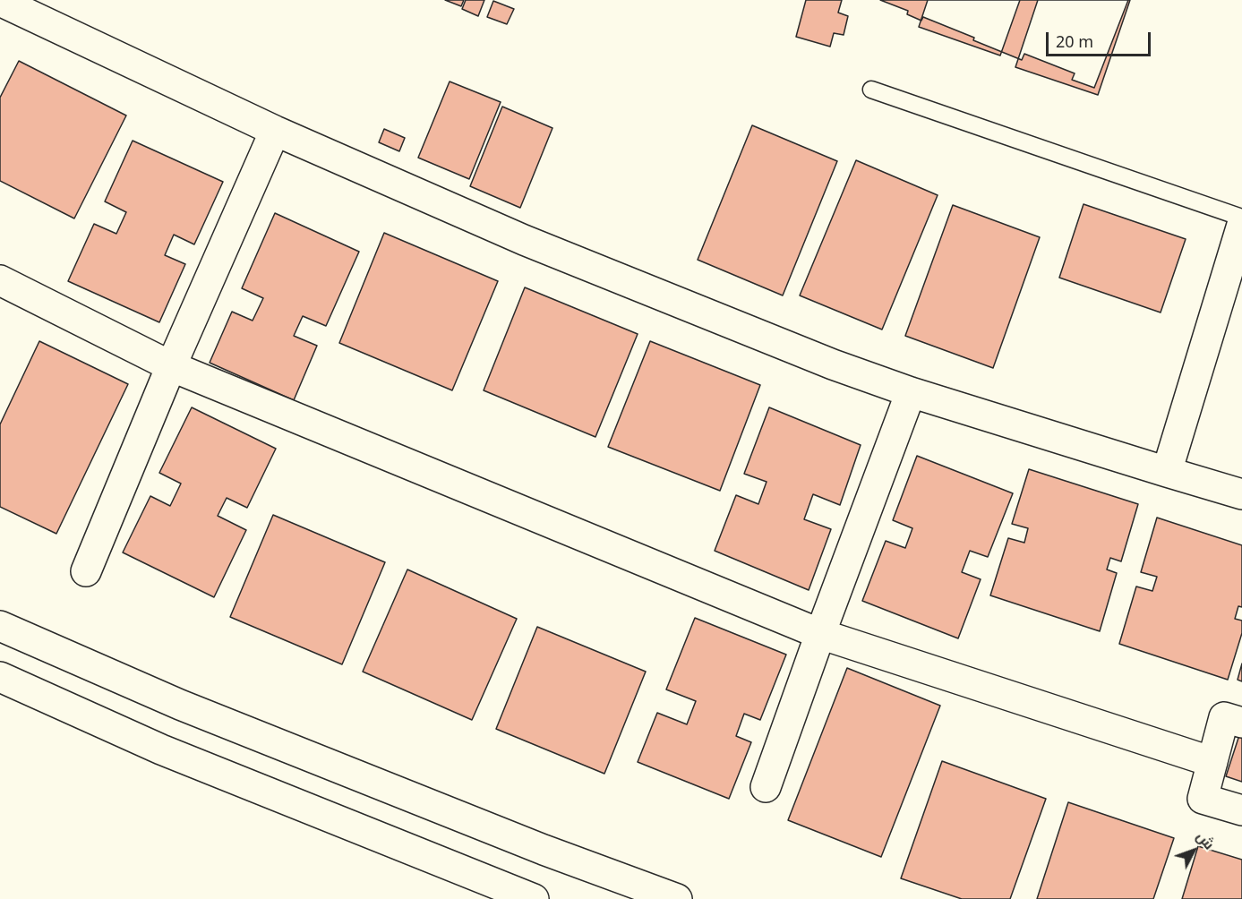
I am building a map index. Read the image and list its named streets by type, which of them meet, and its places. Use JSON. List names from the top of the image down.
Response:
{
  "scale_bar": "20 m",
  "north": "top right"
}
